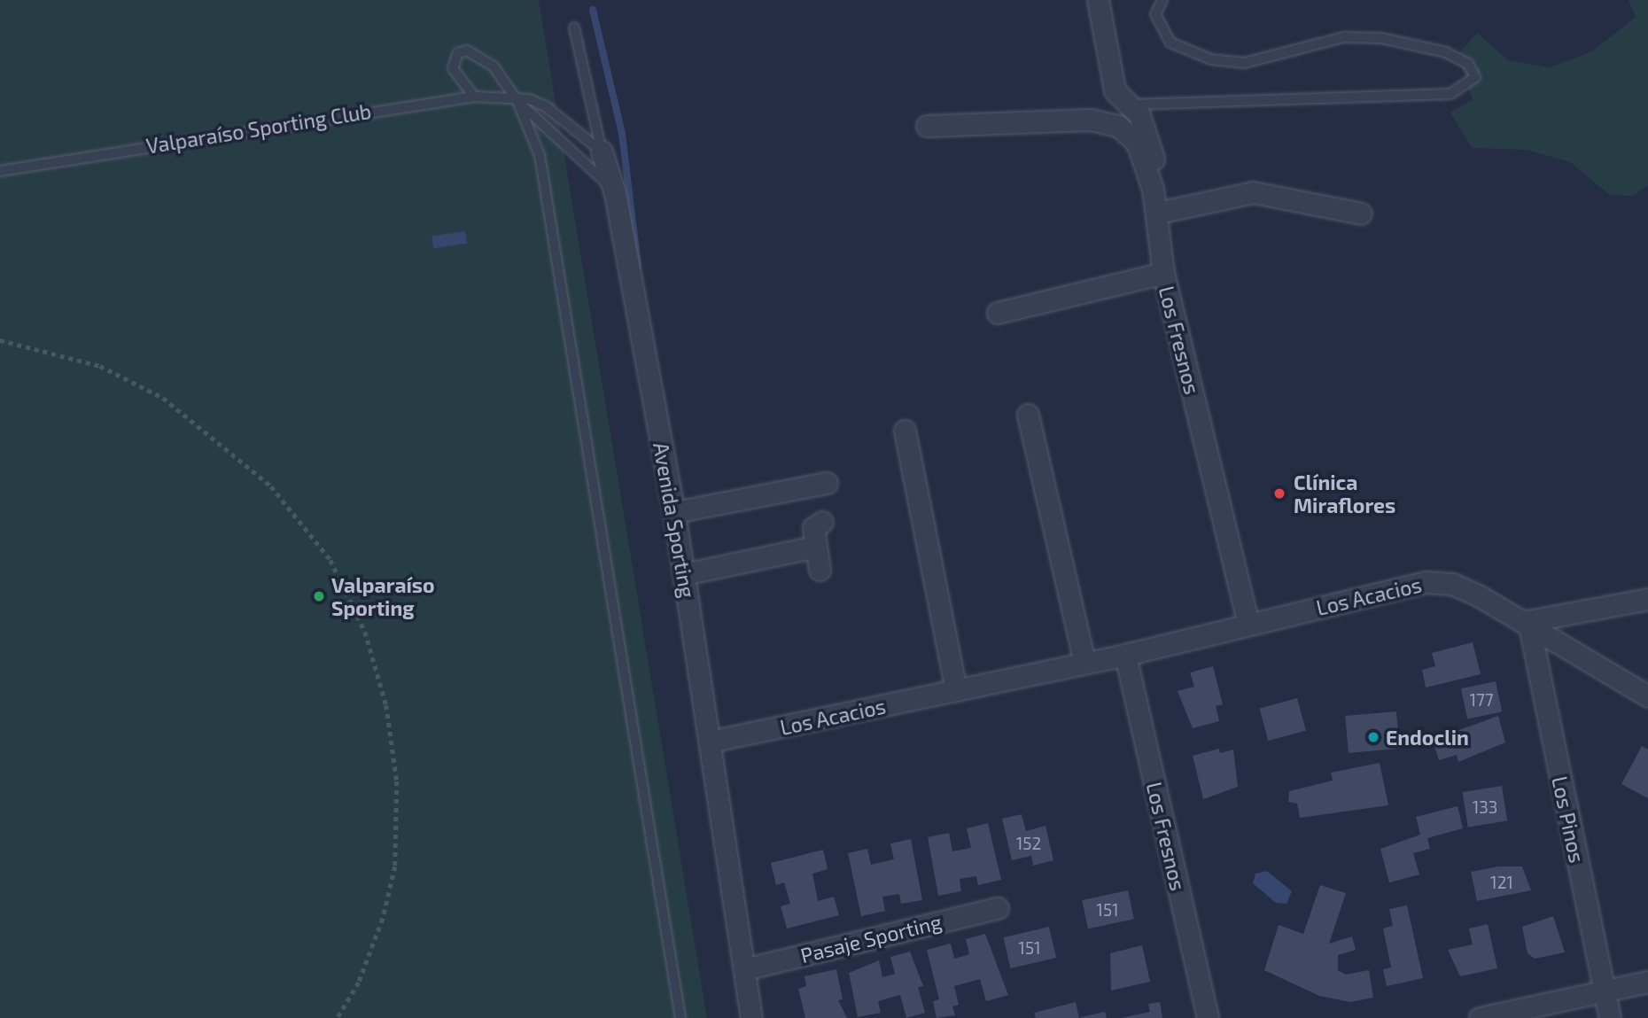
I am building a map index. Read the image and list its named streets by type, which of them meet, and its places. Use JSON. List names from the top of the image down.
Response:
{
  "streets": {
    "street": [
      "Los Fresnos",
      "Avenida Sporting",
      "Los Acacios",
      "Los Pinos",
      "Pasaje Sporting"
    ],
    "lane": ["Valparaíso Sporting Club"]
  },
  "crossings": [
    ["Valparaíso Sporting Club", "Avenida Sporting"],
    ["Los Fresnos", "Los Acacios"],
    ["Avenida Sporting", "Los Acacios"],
    ["Avenida Sporting", "Pasaje Sporting"],
    ["Los Acacios", "Los Pinos"]
  ],
  "places": ["Clínica Miraflores", "Valparaíso Sporting", "Endoclin"],
  "house_numbers": [
    "177",
    "133",
    "152",
    "121",
    "151",
    "151"
  ]
}
